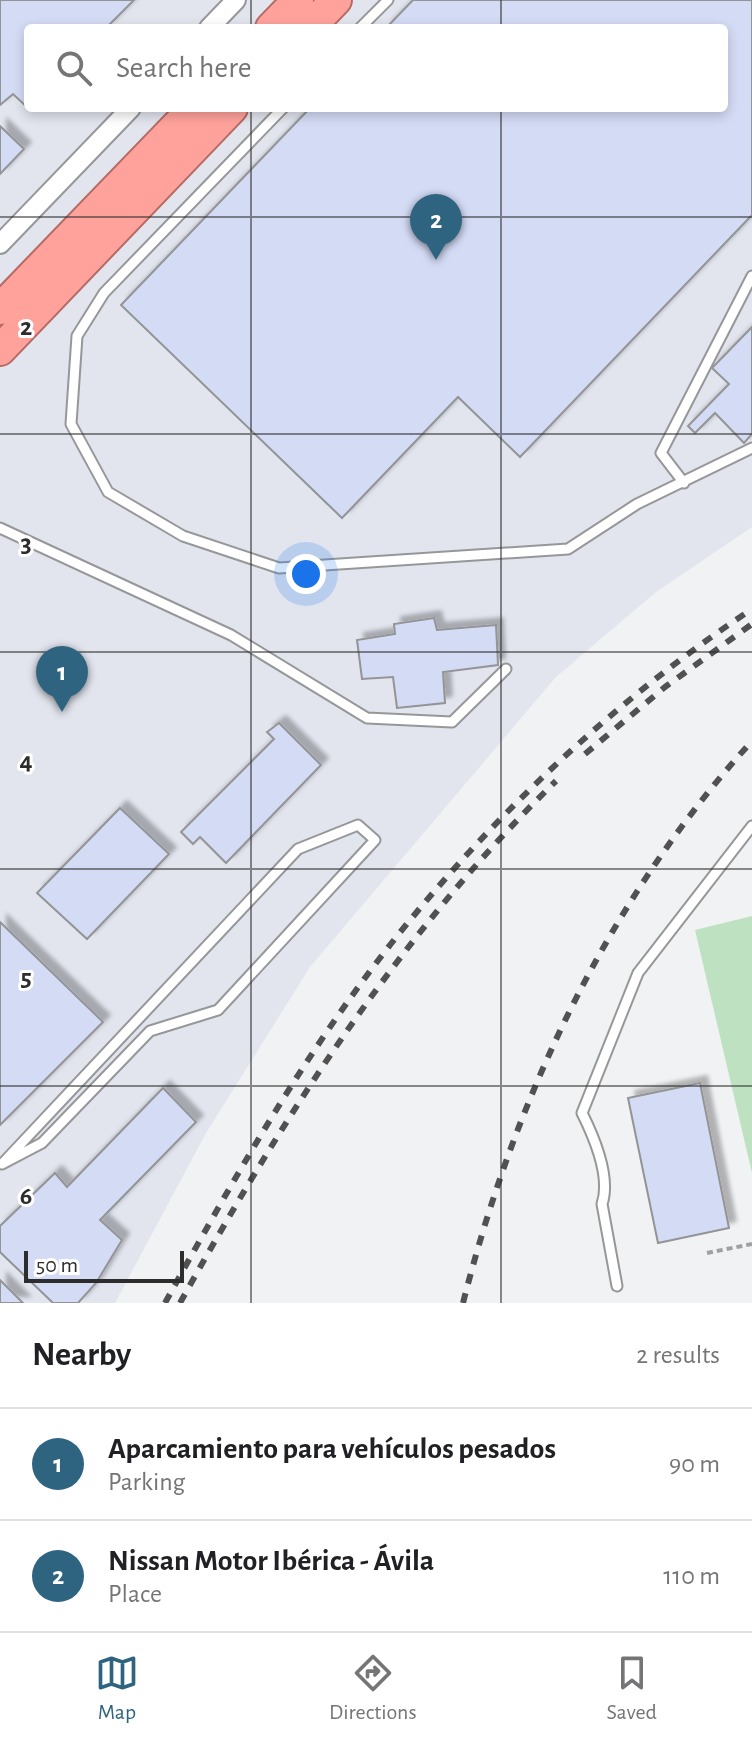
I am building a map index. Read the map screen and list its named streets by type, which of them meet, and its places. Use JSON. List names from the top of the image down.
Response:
{
  "scale_bar": "50 m",
  "page": {
    "search": "Search here",
    "pins": ["2", "1"],
    "scale": "50 m",
    "heading": ["Nearby", "2 results"],
    "list": [
      {
        "mark": "1",
        "name": "Aparcamiento para vehículos pesados",
        "note": "Parking",
        "value": "90 m"
      },
      {
        "mark": "2",
        "name": "Nissan Motor Ibérica - Ávila",
        "note": "Place",
        "value": "110 m"
      }
    ],
    "nav": ["Map", "Directions", "Saved"]
  },
  "grid": {
    "rows": [
      "2",
      "3",
      "4",
      "5",
      "6"
    ]
  }
}
